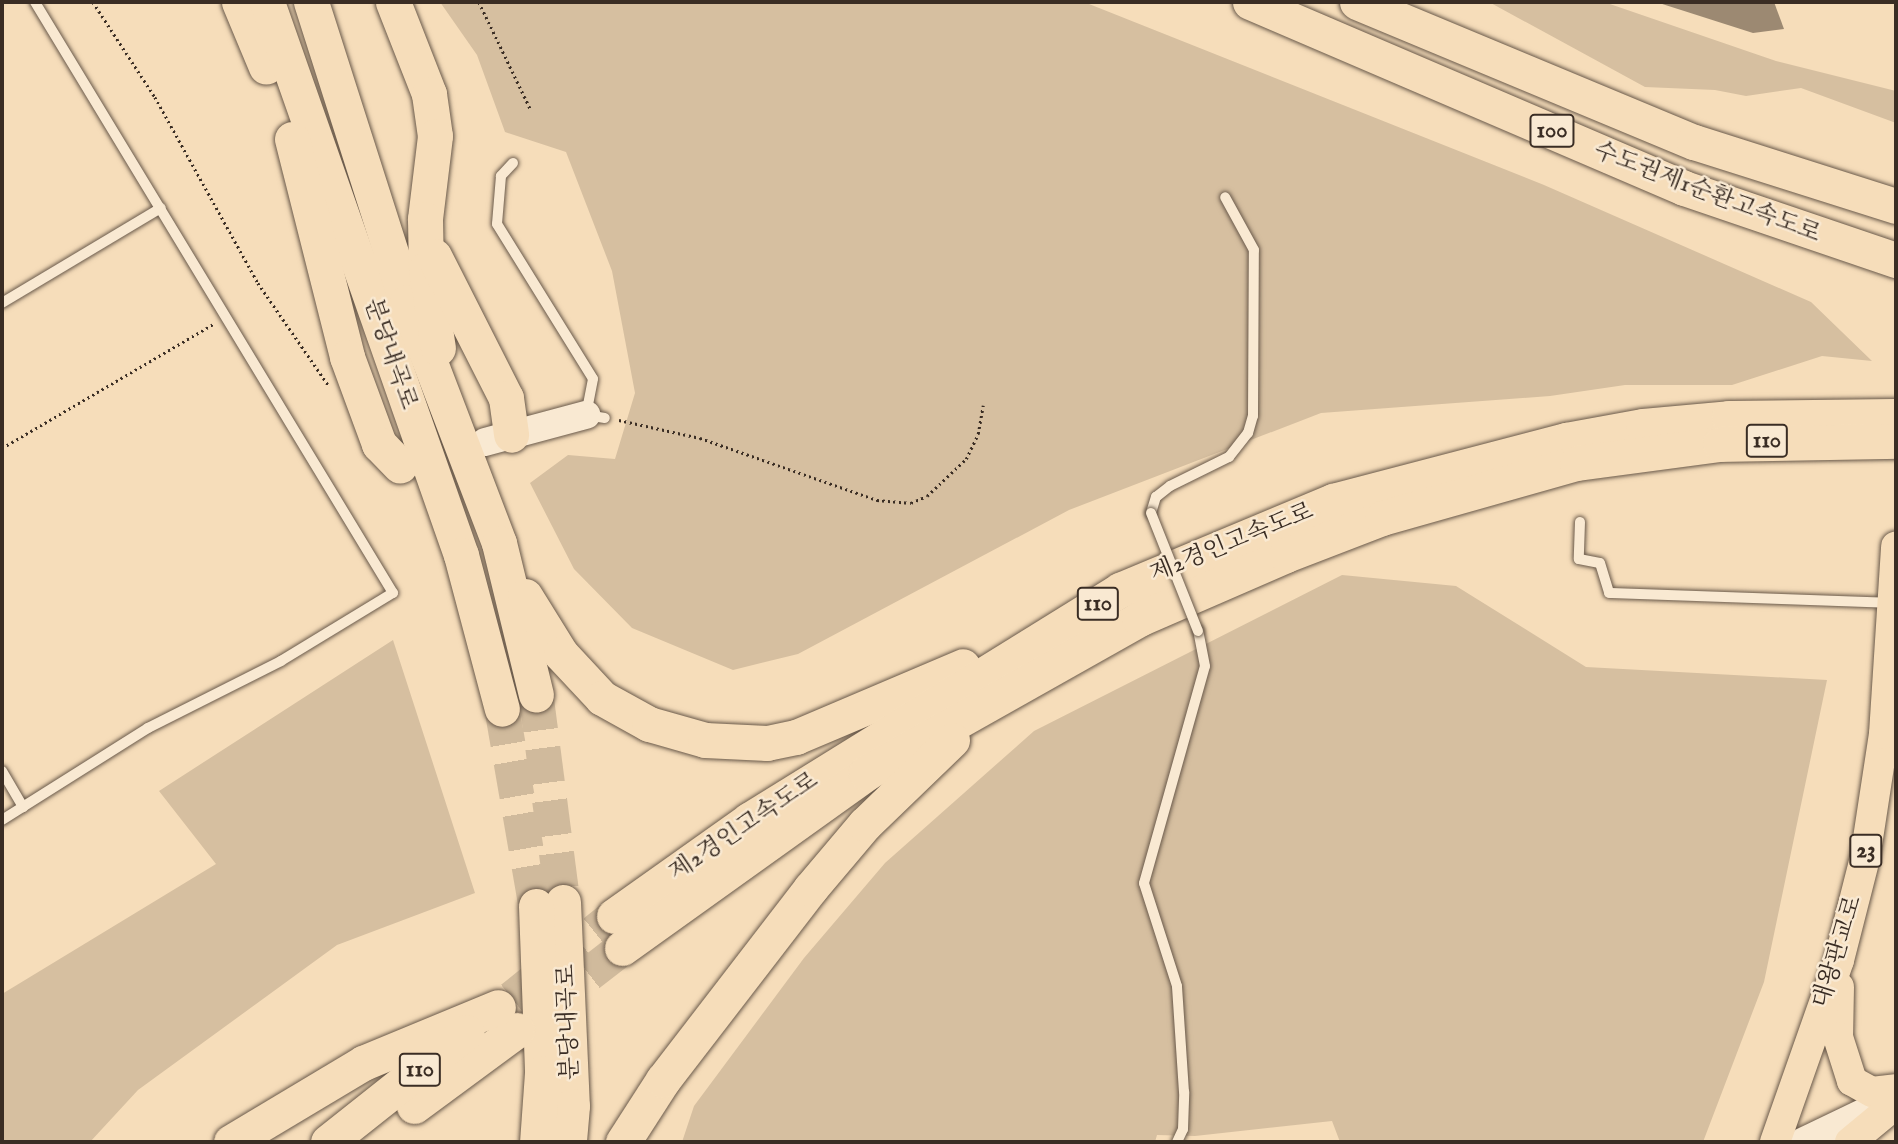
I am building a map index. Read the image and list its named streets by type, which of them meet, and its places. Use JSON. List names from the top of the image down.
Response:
{
  "streets": {
    "highway": [
      "100",
      "수도권제1순환고속도로",
      "분당내곡로",
      "110",
      "제2경인고속도로"
    ],
    "main road": ["23", "대왕판교로"]
  }
}
